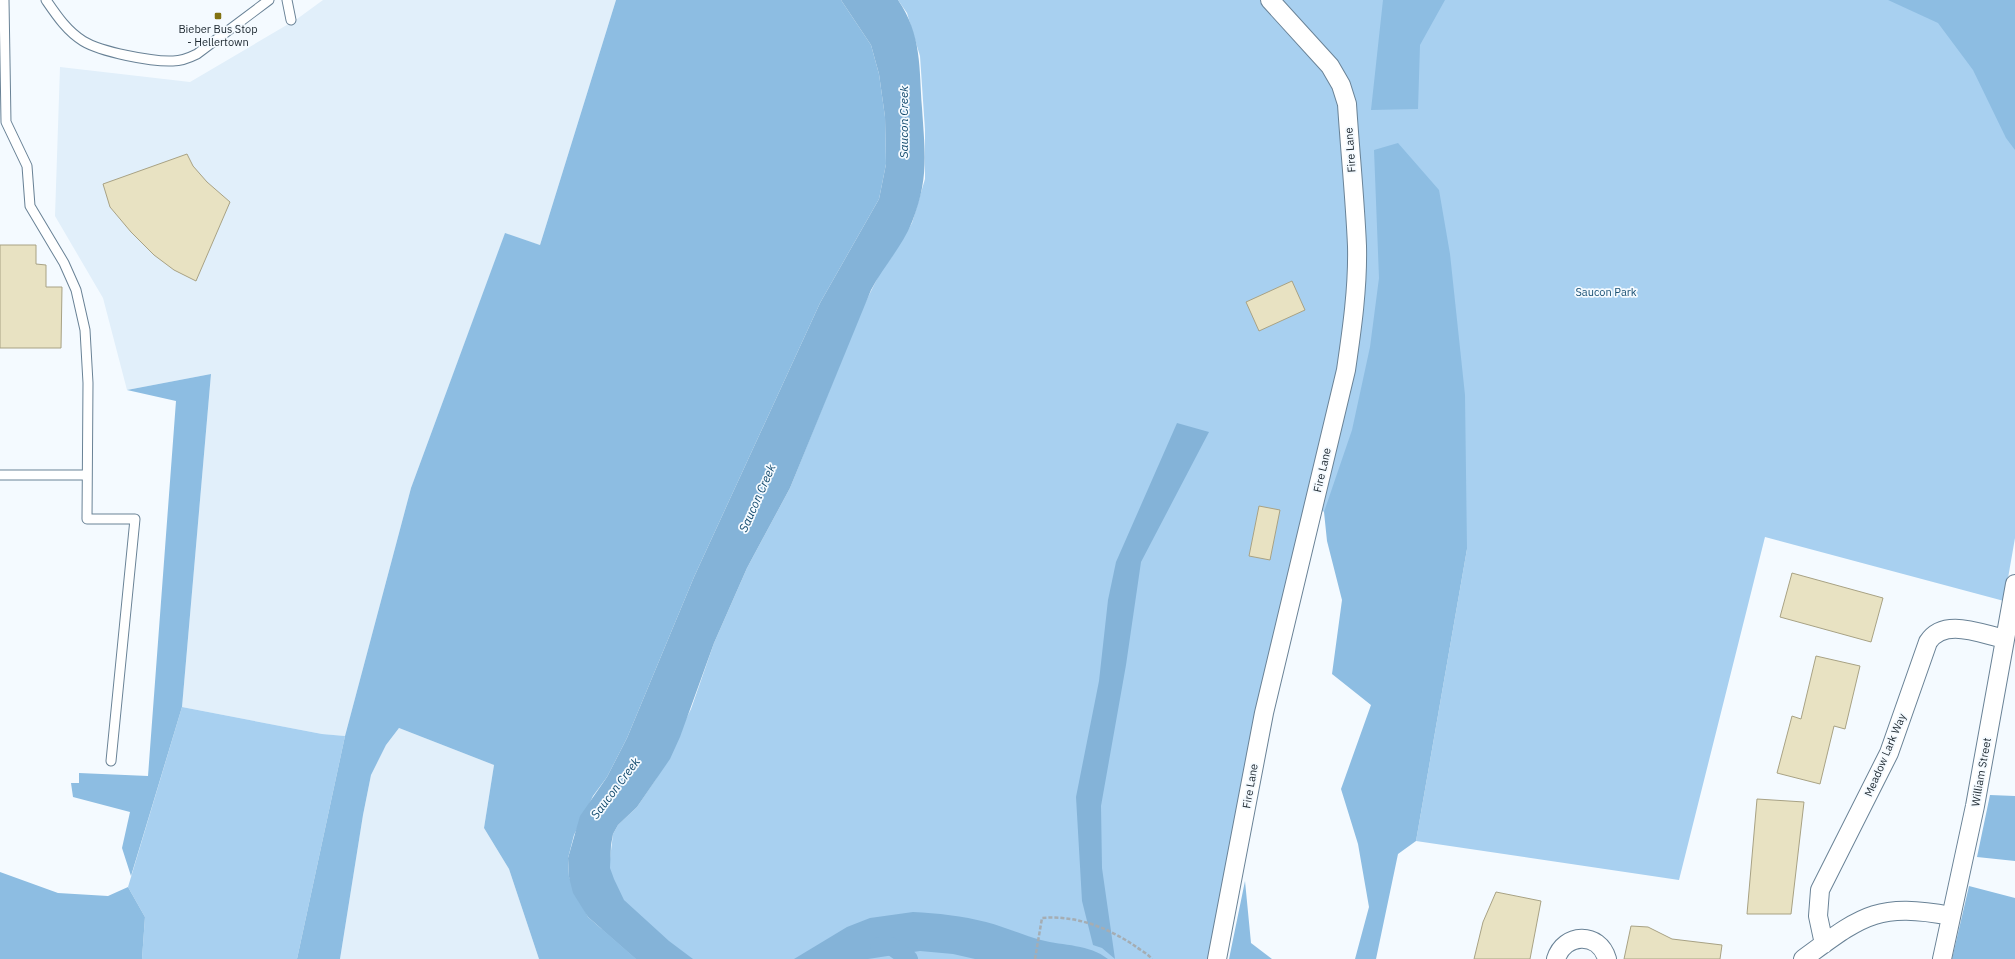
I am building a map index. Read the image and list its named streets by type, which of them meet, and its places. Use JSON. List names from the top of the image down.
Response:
{
  "streets": {
    "street": ["Fire Lane", "Meadow Lark Way", "William Street"]
  },
  "crossings": [
    ["Meadow Lark Way", "William Street"]
  ],
  "water": ["Saucon Creek"],
  "parks": ["Saucon Park"],
  "places": {
    "transit": ["Bieber Bus Stop - Hellertown"]
  }
}
